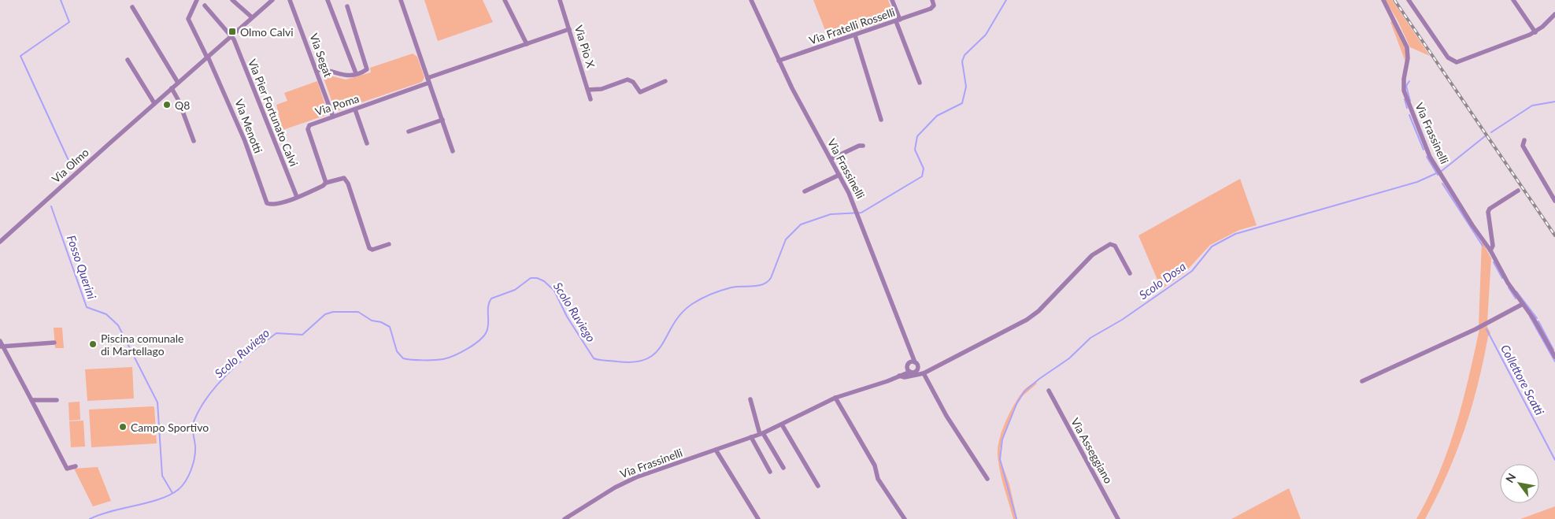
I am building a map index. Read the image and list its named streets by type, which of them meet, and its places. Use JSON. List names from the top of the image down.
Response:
{
  "streets": {
    "street": [
      "Via Fratelli Rosselli",
      "Via Pio X",
      "Via Segat",
      "Via Poma",
      "Via Pier Fortunato Calvi",
      "Via Menotti",
      "Via Frassinelli",
      "Via Olmo",
      "Via Asseggiano"
    ]
  },
  "crossings": [
    ["Via Fratelli Rosselli", "Via Frassinelli"],
    ["Via Pio X", "Via Poma"],
    ["Via Segat", "Via Poma"],
    ["Via Pier Fortunato Calvi", "Via Menotti"],
    ["Via Pier Fortunato Calvi", "Via Olmo"],
    ["Via Menotti", "Via Olmo"]
  ],
  "water": [
    "Fosso Querini",
    "Scolo Dosa",
    "Scolo Ruviego",
    "Collettore Scatti"
  ],
  "places": {
    "transit": ["Olmo Calvi"],
    "other": ["Q8", "Piscina comunale di Martellago", "Campo Sportivo"]
  },
  "north": "top left"
}
